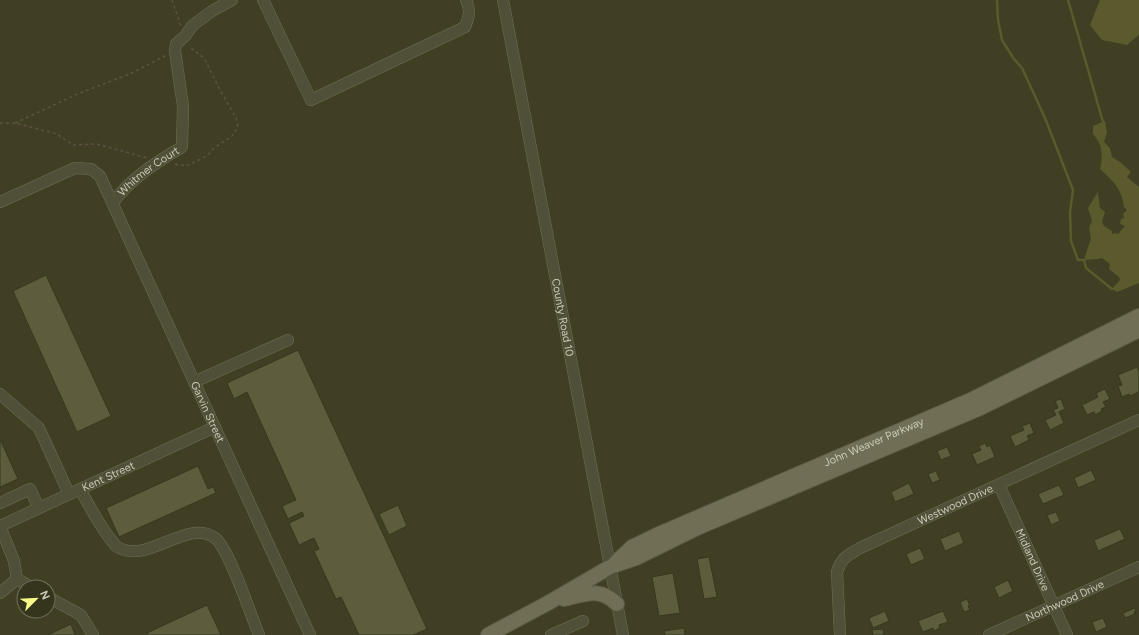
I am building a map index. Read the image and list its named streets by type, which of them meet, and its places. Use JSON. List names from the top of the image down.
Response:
{
  "streets": {
    "main road": ["John Weaver Parkway"],
    "street": [
      "Whitmer Court",
      "County Road 10",
      "Garvin Street",
      "Kent Street",
      "Westwood Drive",
      "Midland Drive",
      "Northwood Drive"
    ]
  },
  "crossings": [
    ["Whitmer Court", "Garvin Street"],
    ["County Road 10", "John Weaver Parkway"],
    ["Garvin Street", "Kent Street"],
    ["Westwood Drive", "Midland Drive"],
    ["Midland Drive", "Northwood Drive"]
  ],
  "north": "top right"
}
